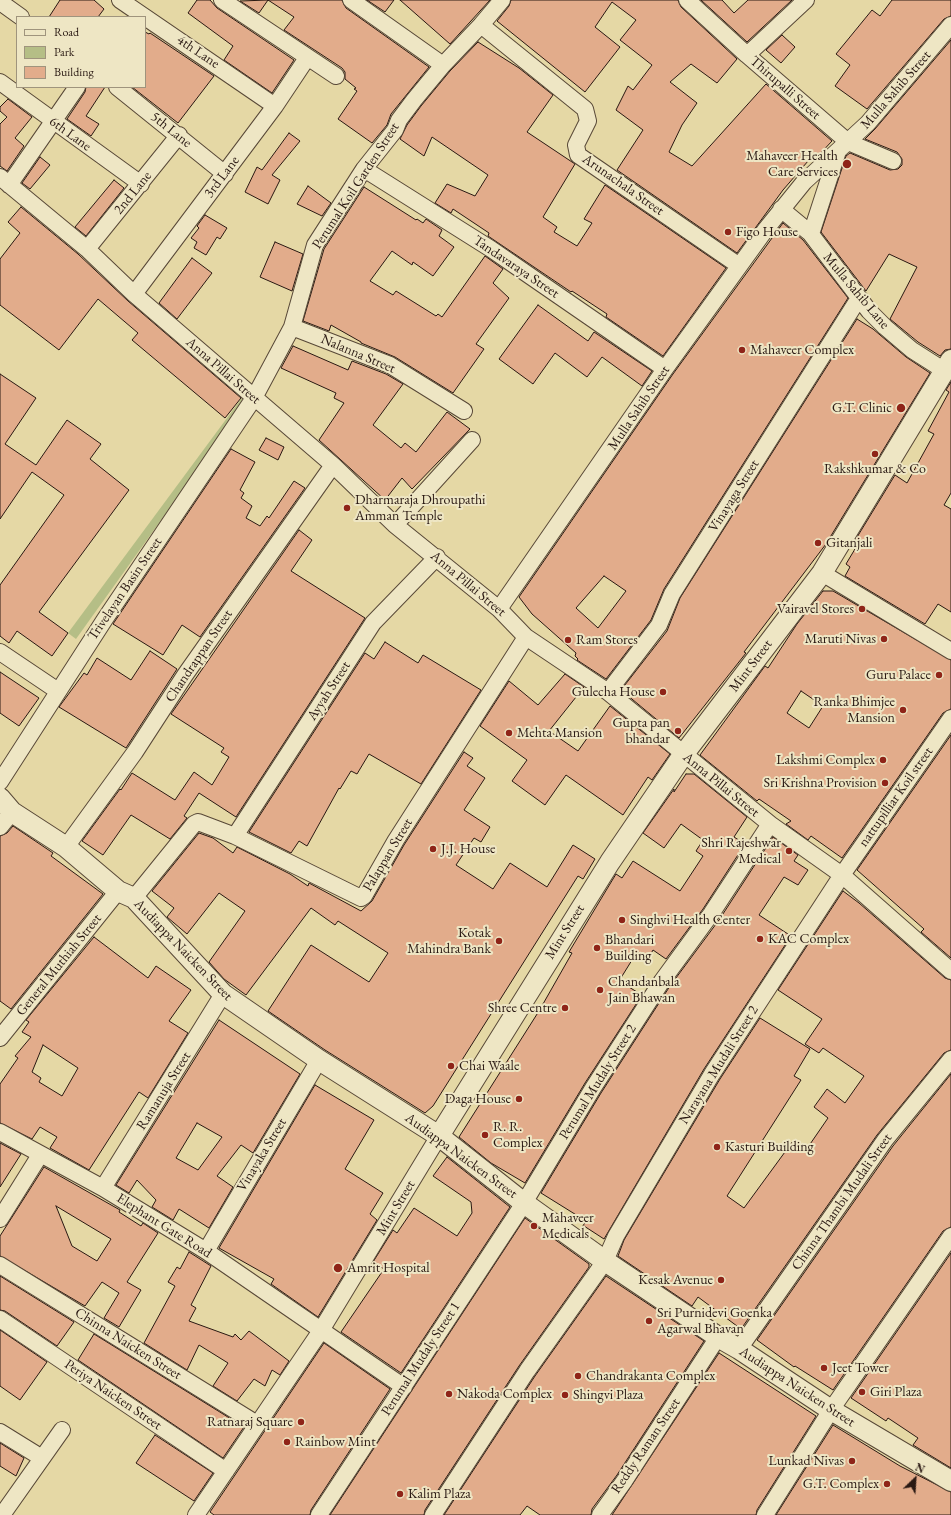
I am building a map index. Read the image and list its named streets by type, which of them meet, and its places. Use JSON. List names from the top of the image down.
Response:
{
  "streets": {
    "street": [
      "4th Lane",
      "Thirupalli Street",
      "Mulla Sahib Street",
      "5th Lane",
      "6th Lane",
      "3rd Lane",
      "Arunachala Street",
      "Perumal Koil Garden Street",
      "2nd Lane",
      "Tandavaraya Street",
      "Mulla Sahib Lane",
      "Nalanna Street",
      "Anna Pillai Street",
      "Vinayaga Street",
      "Trivelayan Basin Street",
      "Chandrappan Street",
      "Mint Street",
      "Ayyah Street",
      "nattupilliar Koil street",
      "Palappan Street",
      "Audiappa Naicken Street",
      "General Muthiah Street",
      "Narayana Mudali Street 2",
      "Perumal Mudaly Street 2",
      "Ramanuja Street",
      "Vinayaka Street",
      "Chinna Thambi Mudali Street",
      "Elephant Gate Road",
      "Chinna Naicken Street",
      "Perumal Mudaly Street 1",
      "Periya Naicken Street",
      "Reddy Raman Street"
    ]
  },
  "crossings": [
    ["4th Lane", "3rd Lane"],
    ["Thirupalli Street", "Mulla Sahib Street"],
    ["Mulla Sahib Street", "Arunachala Street"],
    ["Mulla Sahib Street", "Tandavaraya Street"],
    ["Mulla Sahib Street", "Mulla Sahib Lane"],
    ["Mulla Sahib Street", "Anna Pillai Street"],
    ["5th Lane", "3rd Lane"],
    ["5th Lane", "2nd Lane"],
    ["6th Lane", "2nd Lane"],
    ["3rd Lane", "Anna Pillai Street"],
    ["Arunachala Street", "Perumal Koil Garden Street"],
    ["Perumal Koil Garden Street", "Tandavaraya Street"],
    ["Perumal Koil Garden Street", "Nalanna Street"],
    ["Perumal Koil Garden Street", "Anna Pillai Street"],
    ["Perumal Koil Garden Street", "Trivelayan Basin Street"],
    ["2nd Lane", "Anna Pillai Street"],
    ["Mulla Sahib Lane", "Vinayaga Street"],
    ["Mulla Sahib Lane", "Mint Street"],
    ["Anna Pillai Street", "Vinayaga Street"],
    ["Anna Pillai Street", "Trivelayan Basin Street"],
    ["Anna Pillai Street", "Chandrappan Street"],
    ["Anna Pillai Street", "Mint Street"],
    ["Anna Pillai Street", "Ayyah Street"],
    ["Anna Pillai Street", "nattupilliar Koil street"],
    ["Anna Pillai Street", "Palappan Street"],
    ["Anna Pillai Street", "Narayana Mudali Street 2"],
    ["Anna Pillai Street", "Perumal Mudaly Street 2"],
    ["Chandrappan Street", "Audiappa Naicken Street"],
    ["Mint Street", "Audiappa Naicken Street"],
    ["Mint Street", "Elephant Gate Road"],
    ["Mint Street", "Chinna Naicken Street"],
    ["Mint Street", "Periya Naicken Street"],
    ["Ayyah Street", "Palappan Street"],
    ["nattupilliar Koil street", "Narayana Mudali Street 2"],
    ["Palappan Street", "Audiappa Naicken Street"],
    ["Palappan Street", "General Muthiah Street"],
    ["Audiappa Naicken Street", "General Muthiah Street"],
    ["Audiappa Naicken Street", "Narayana Mudali Street 2"],
    ["Audiappa Naicken Street", "Perumal Mudaly Street 2"],
    ["Audiappa Naicken Street", "Ramanuja Street"],
    ["Audiappa Naicken Street", "Vinayaka Street"],
    ["Audiappa Naicken Street", "Chinna Thambi Mudali Street"],
    ["Audiappa Naicken Street", "Perumal Mudaly Street 1"],
    ["Audiappa Naicken Street", "Reddy Raman Street"],
    ["Perumal Mudaly Street 2", "Perumal Mudaly Street 1"],
    ["Ramanuja Street", "Elephant Gate Road"],
    ["Vinayaka Street", "Elephant Gate Road"],
    ["Elephant Gate Road", "Perumal Mudaly Street 1"]
  ],
  "places": [
    "Mahaveer Health Care Services",
    "Figo House",
    "Mahaveer Complex",
    "G.T. Clinic",
    "Rakshkumar & Co",
    "Dharmaraja Dhroupathi Amman Temple",
    "Gitanjali",
    "Vairavel Stores",
    "Maruti Nivas",
    "Ram Stores",
    "Guru Palace",
    "Gulecha House",
    "Ranka Bhimjee Mansion",
    "Gupta pan bhandar",
    "Mehta Mansion",
    "Lakshmi Complex",
    "Sri Krishna Provision",
    "J.J. House",
    "Shri Rajeshwar Medical",
    "Singhvi Health Center",
    "KAC Complex",
    "Kotak Mahindra Bank",
    "Bhandari Building",
    "Chandanbala Jain Bhawan",
    "Shree Centre",
    "Chai Waale",
    "Daga House",
    "R. R. Complex",
    "Kasturi Building",
    "Mahaveer Medicals",
    "Amrit Hospital",
    "Kesak Avenue",
    "Sri Purnidevi Goenka Agarwal Bhavan",
    "Jeet Tower",
    "Chandrakanta Complex",
    "Giri Plaza",
    "Nakoda Complex",
    "Shingvi Plaza",
    "Ratnaraj Square",
    "Rainbow Mint",
    "Lunkad Nivas",
    "G.T. Complex",
    "Kalim Plaza"
  ],
  "legend": ["Road", "Park", "Building"],
  "north": "top right"
}
